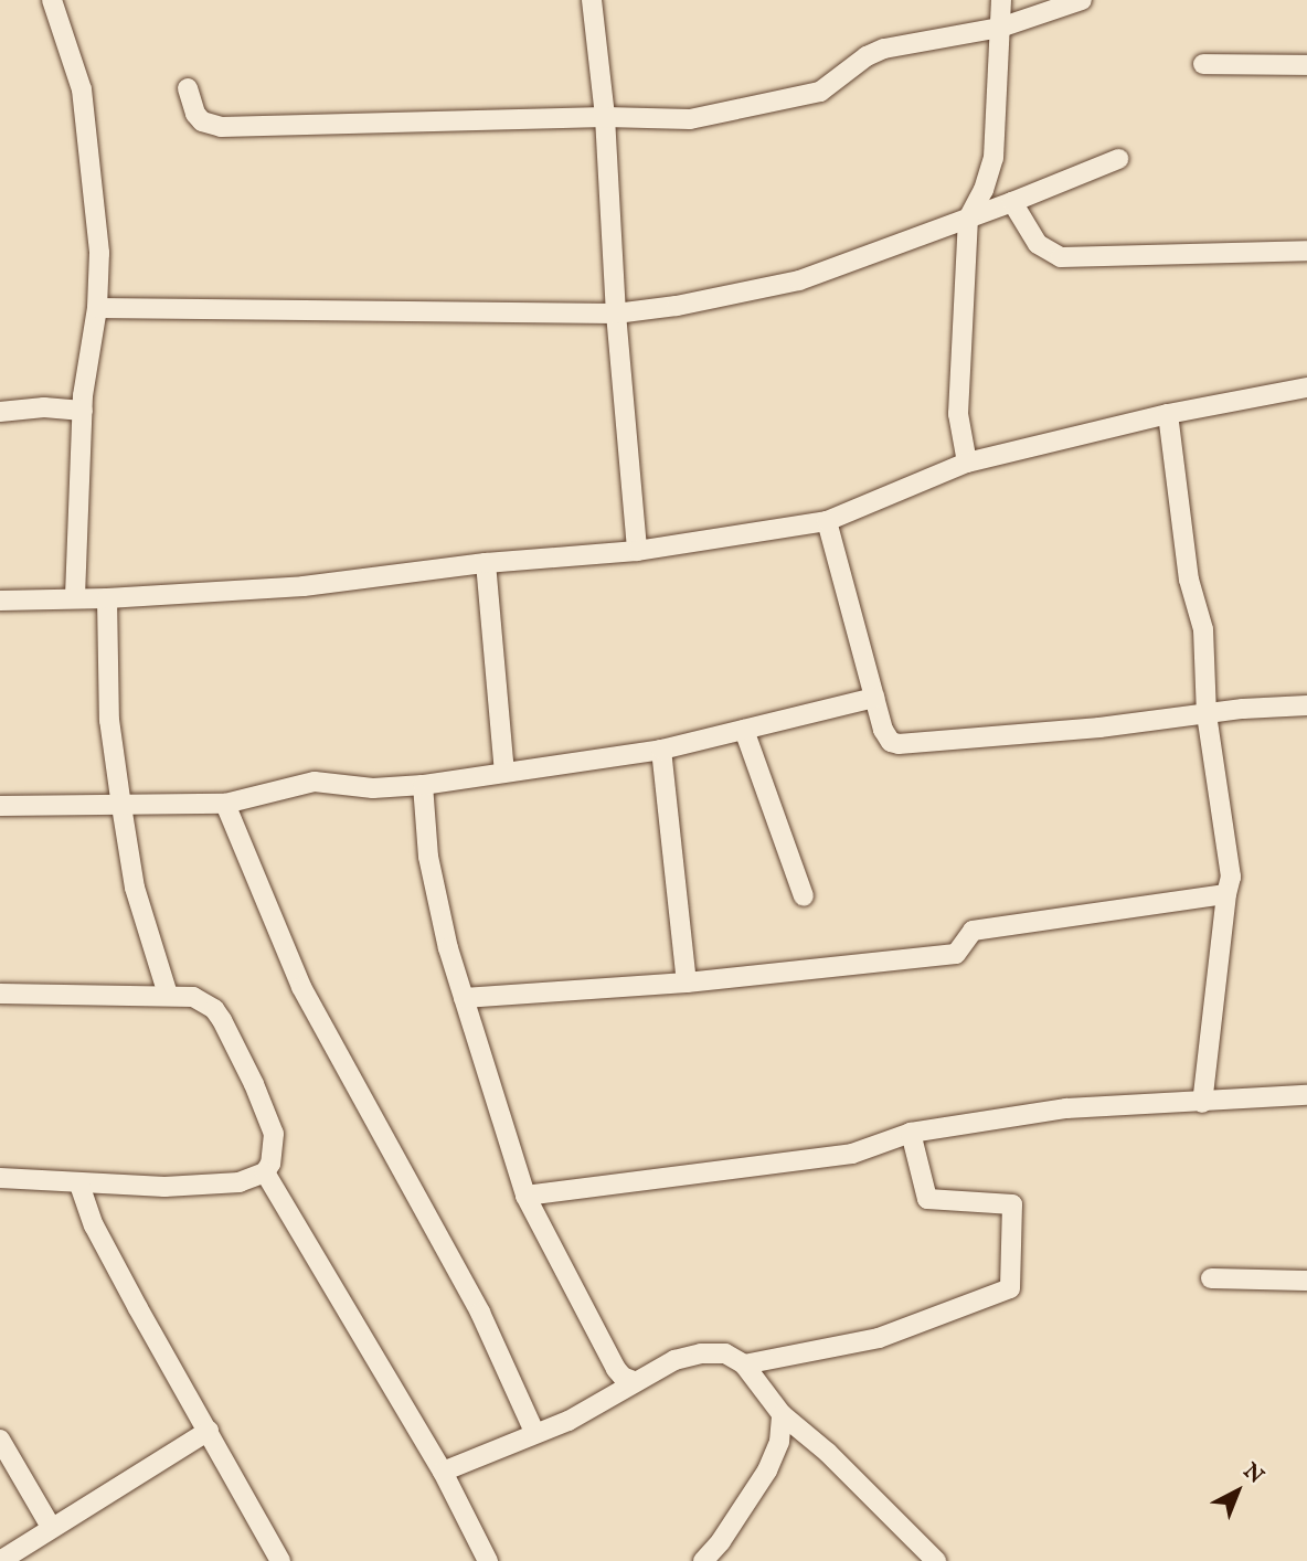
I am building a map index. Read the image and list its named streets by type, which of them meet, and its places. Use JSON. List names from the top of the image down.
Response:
{
  "north": "top right"
}
